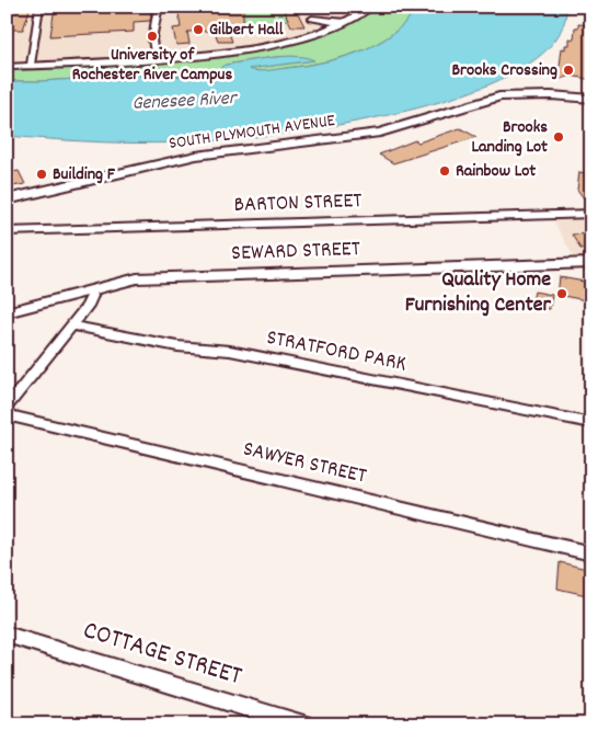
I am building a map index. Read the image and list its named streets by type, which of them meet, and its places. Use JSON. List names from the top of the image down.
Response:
{
  "streets": {
    "main road": ["SOUTH PLYMOUTH AVENUE"],
    "street": [
      "BARTON STREET",
      "SEWARD STREET",
      "STRATFORD PARK",
      "SAWYER STREET",
      "COTTAGE STREET"
    ]
  },
  "water": ["Genesee River"],
  "places": [
    "Gilbert Hall",
    "University of Rochester River Campus",
    "Brooks Crossing",
    "Brooks Landing Lot",
    "Rainbow Lot",
    "Building F",
    "Quality Home Furnishing Center"
  ]
}
